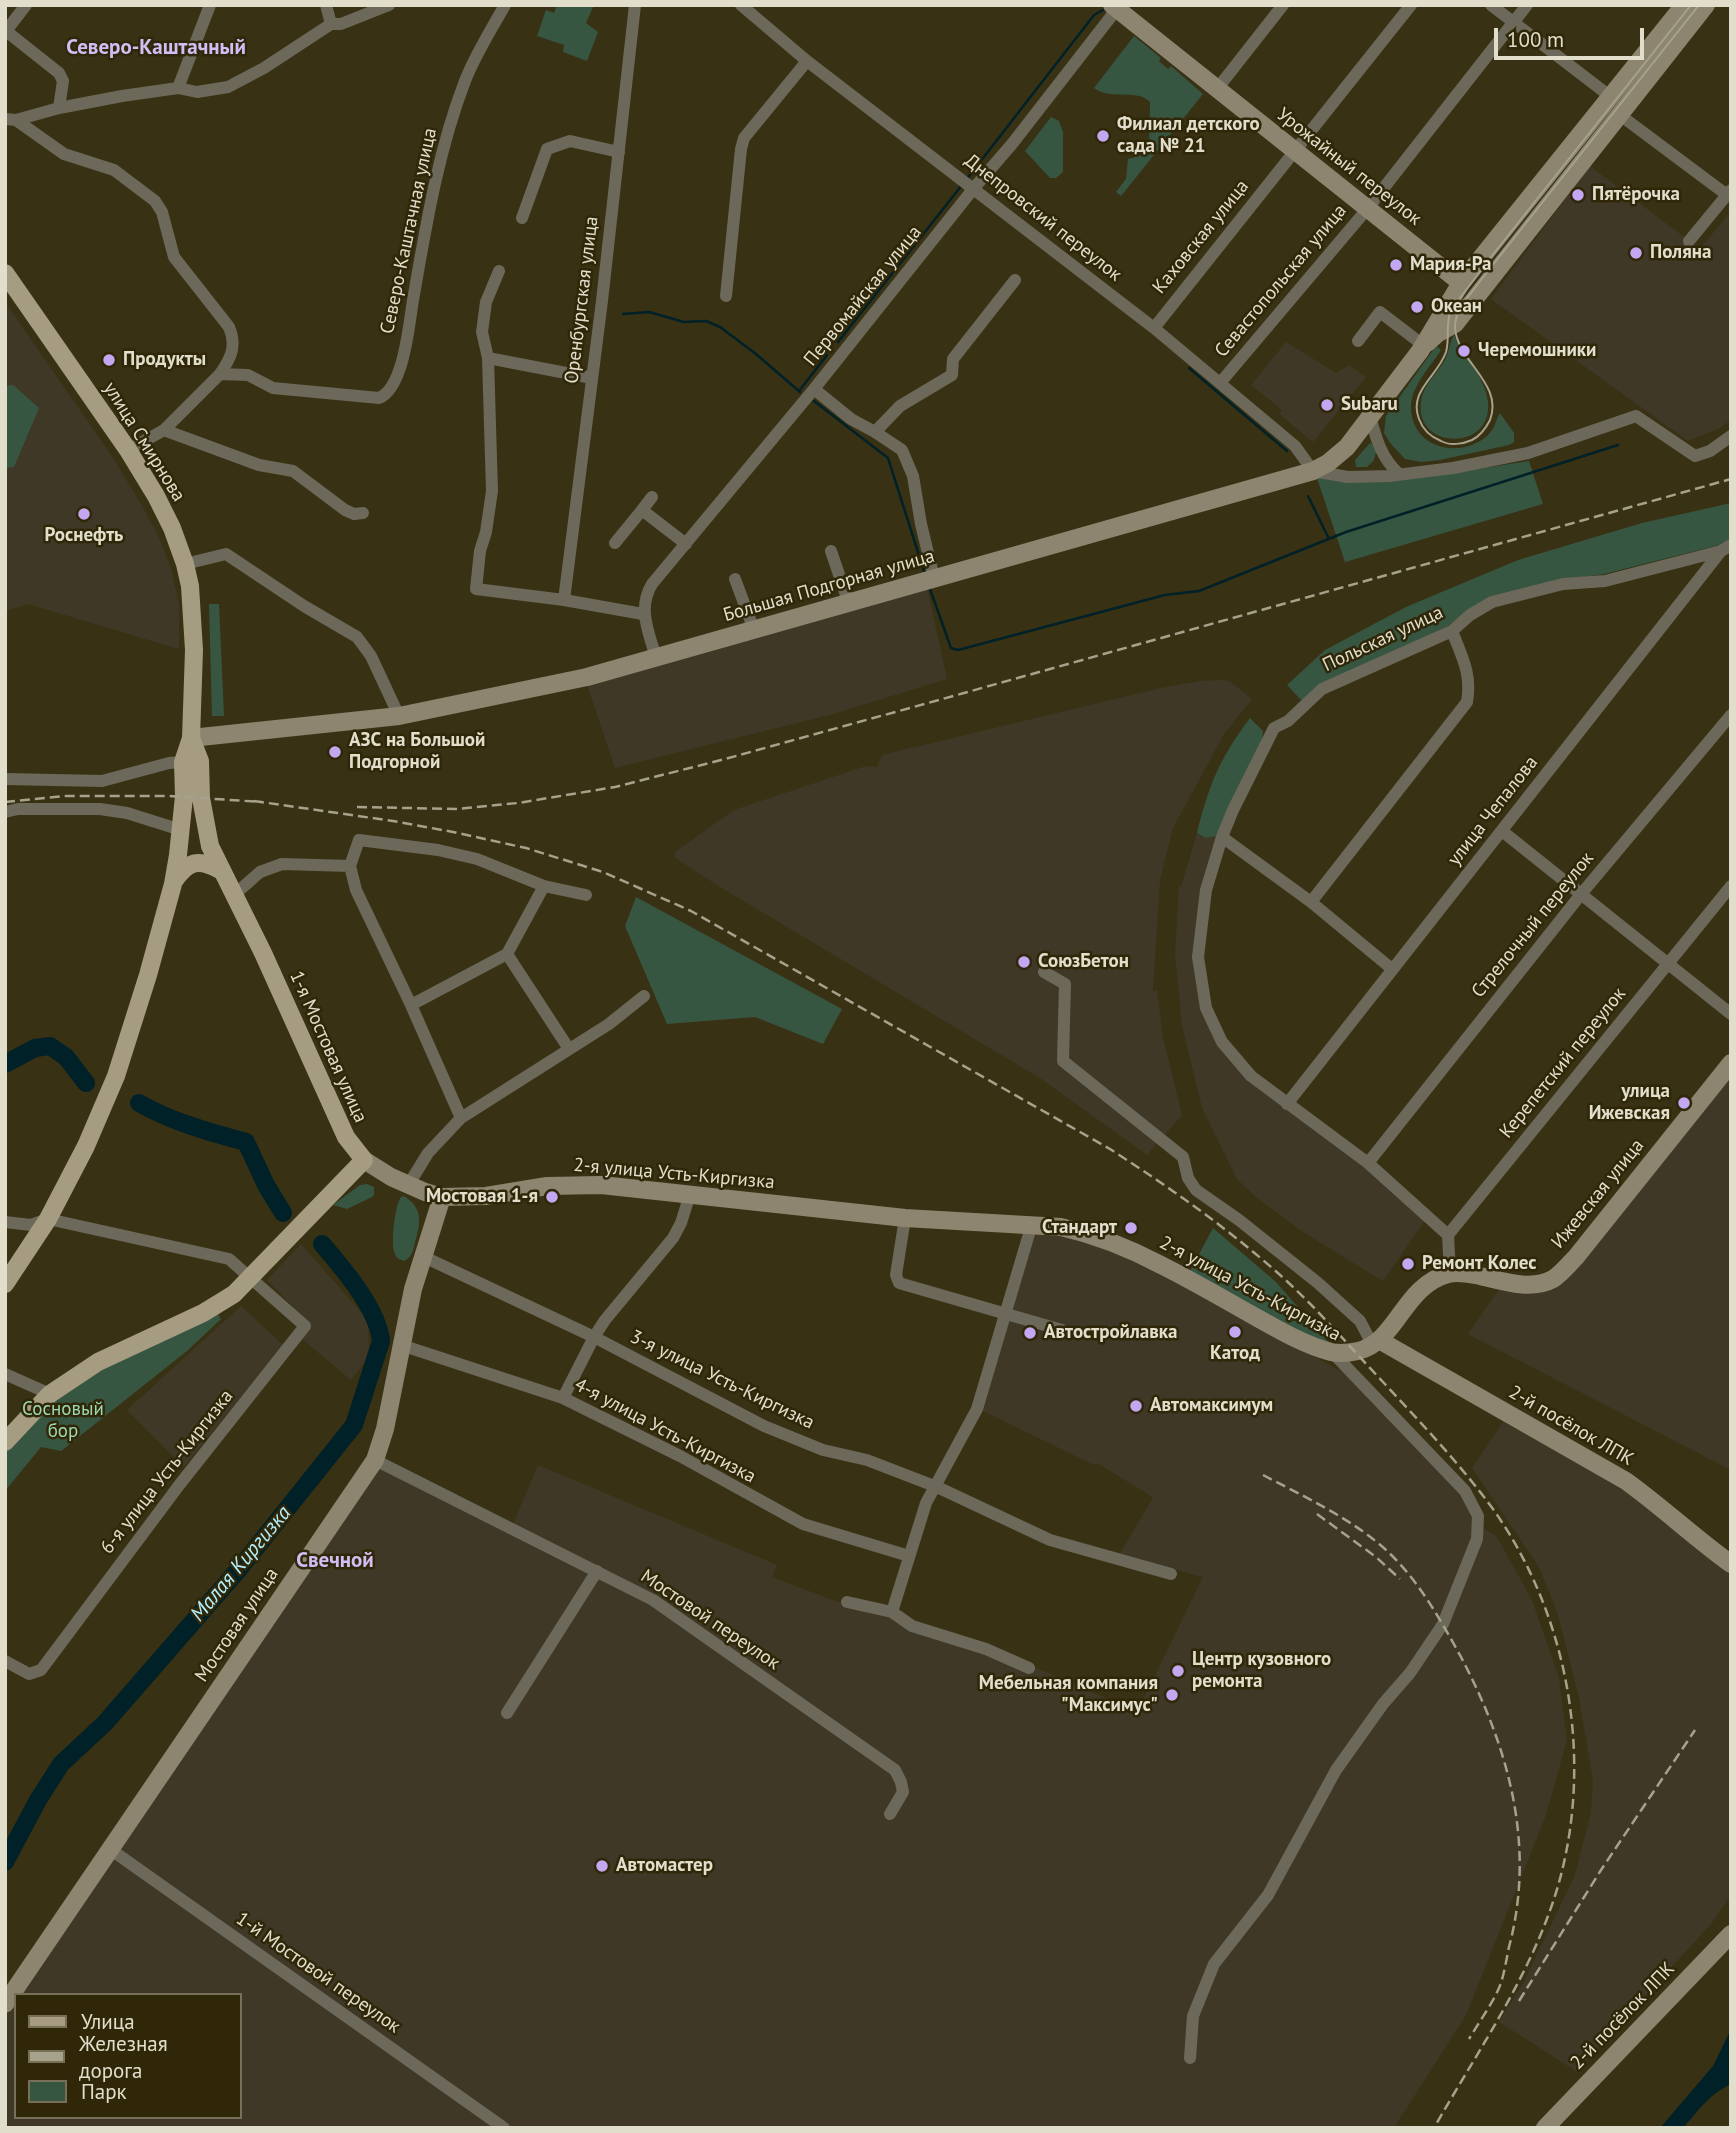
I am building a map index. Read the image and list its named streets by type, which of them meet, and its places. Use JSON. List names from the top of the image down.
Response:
{
  "streets": {
    "main road": [
      "Урожайный переулок",
      "улица Смирнова",
      "Большая Подгорная улица",
      "1-я Мостовая улица",
      "2-я улица Усть-Киргизка",
      "Ижевская улица",
      "2-й посёлок ЛПК",
      "Мостовая улица"
    ],
    "street": [
      "Днепровский переулок",
      "Северо-Каштачная улица",
      "Каховская улица",
      "Севастопольская улица",
      "Первомайская улица",
      "Оренбургская улица",
      "Польская улица",
      "улица Чепалова",
      "Стрелочный переулок",
      "Керепетский переулок",
      "3-я улица Усть-Киргизка",
      "4-я улица Усть-Киргизка",
      "6-я улица Усть-Киргизка",
      "Мостовой переулок",
      "1-й Мостовой переулок"
    ]
  },
  "crossings": [
    ["Урожайный переулок", "Каховская улица"],
    ["Урожайный переулок", "Севастопольская улица"],
    ["Урожайный переулок", "Первомайская улица"],
    ["Урожайный переулок", "Большая Подгорная улица"],
    ["Днепровский переулок", "Каховская улица"],
    ["Днепровский переулок", "Севастопольская улица"],
    ["Днепровский переулок", "Первомайская улица"],
    ["Днепровский переулок", "Большая Подгорная улица"],
    ["улица Смирнова", "Большая Подгорная улица"],
    ["улица Смирнова", "1-я Мостовая улица"],
    ["Большая Подгорная улица", "1-я Мостовая улица"],
    ["Польская улица", "улица Чепалова"],
    ["Польская улица", "Стрелочный переулок"],
    ["Польская улица", "Керепетский переулок"],
    ["1-я Мостовая улица", "2-я улица Усть-Киргизка"],
    ["1-я Мостовая улица", "Мостовая улица"],
    ["2-я улица Усть-Киргизка", "Мостовая улица"],
    ["3-я улица Усть-Киргизка", "Мостовая улица"],
    ["4-я улица Усть-Киргизка", "Мостовая улица"],
    ["Мостовой переулок", "Мостовая улица"],
    ["Мостовая улица", "1-й Мостовой переулок"]
  ],
  "districts": ["Северо-Каштачный", "Свечной"],
  "water": ["Малая Киргизка"],
  "parks": ["Сосновый бор"],
  "places": [
    "Филиал детского сада № 21",
    "Пятёрочка",
    "Поляна",
    "Мария-Ра",
    "Океан",
    "Черемошники",
    "Продукты",
    "Subaru",
    "Роснефть",
    "АЗС на Большой Подгорной",
    "СоюзБетон",
    "улица Ижевская",
    "Мостовая 1-я",
    "Стандарт",
    "Ремонт Колес",
    "Катод",
    "Автостройлавка",
    "Автомаксимум",
    "Центр кузовного ремонта",
    "Мебельная компания \"Максимус\"",
    "Автомастер"
  ],
  "legend": ["Улица", "Железная дорога", "Парк"],
  "scale_bar": "100 m"
}
